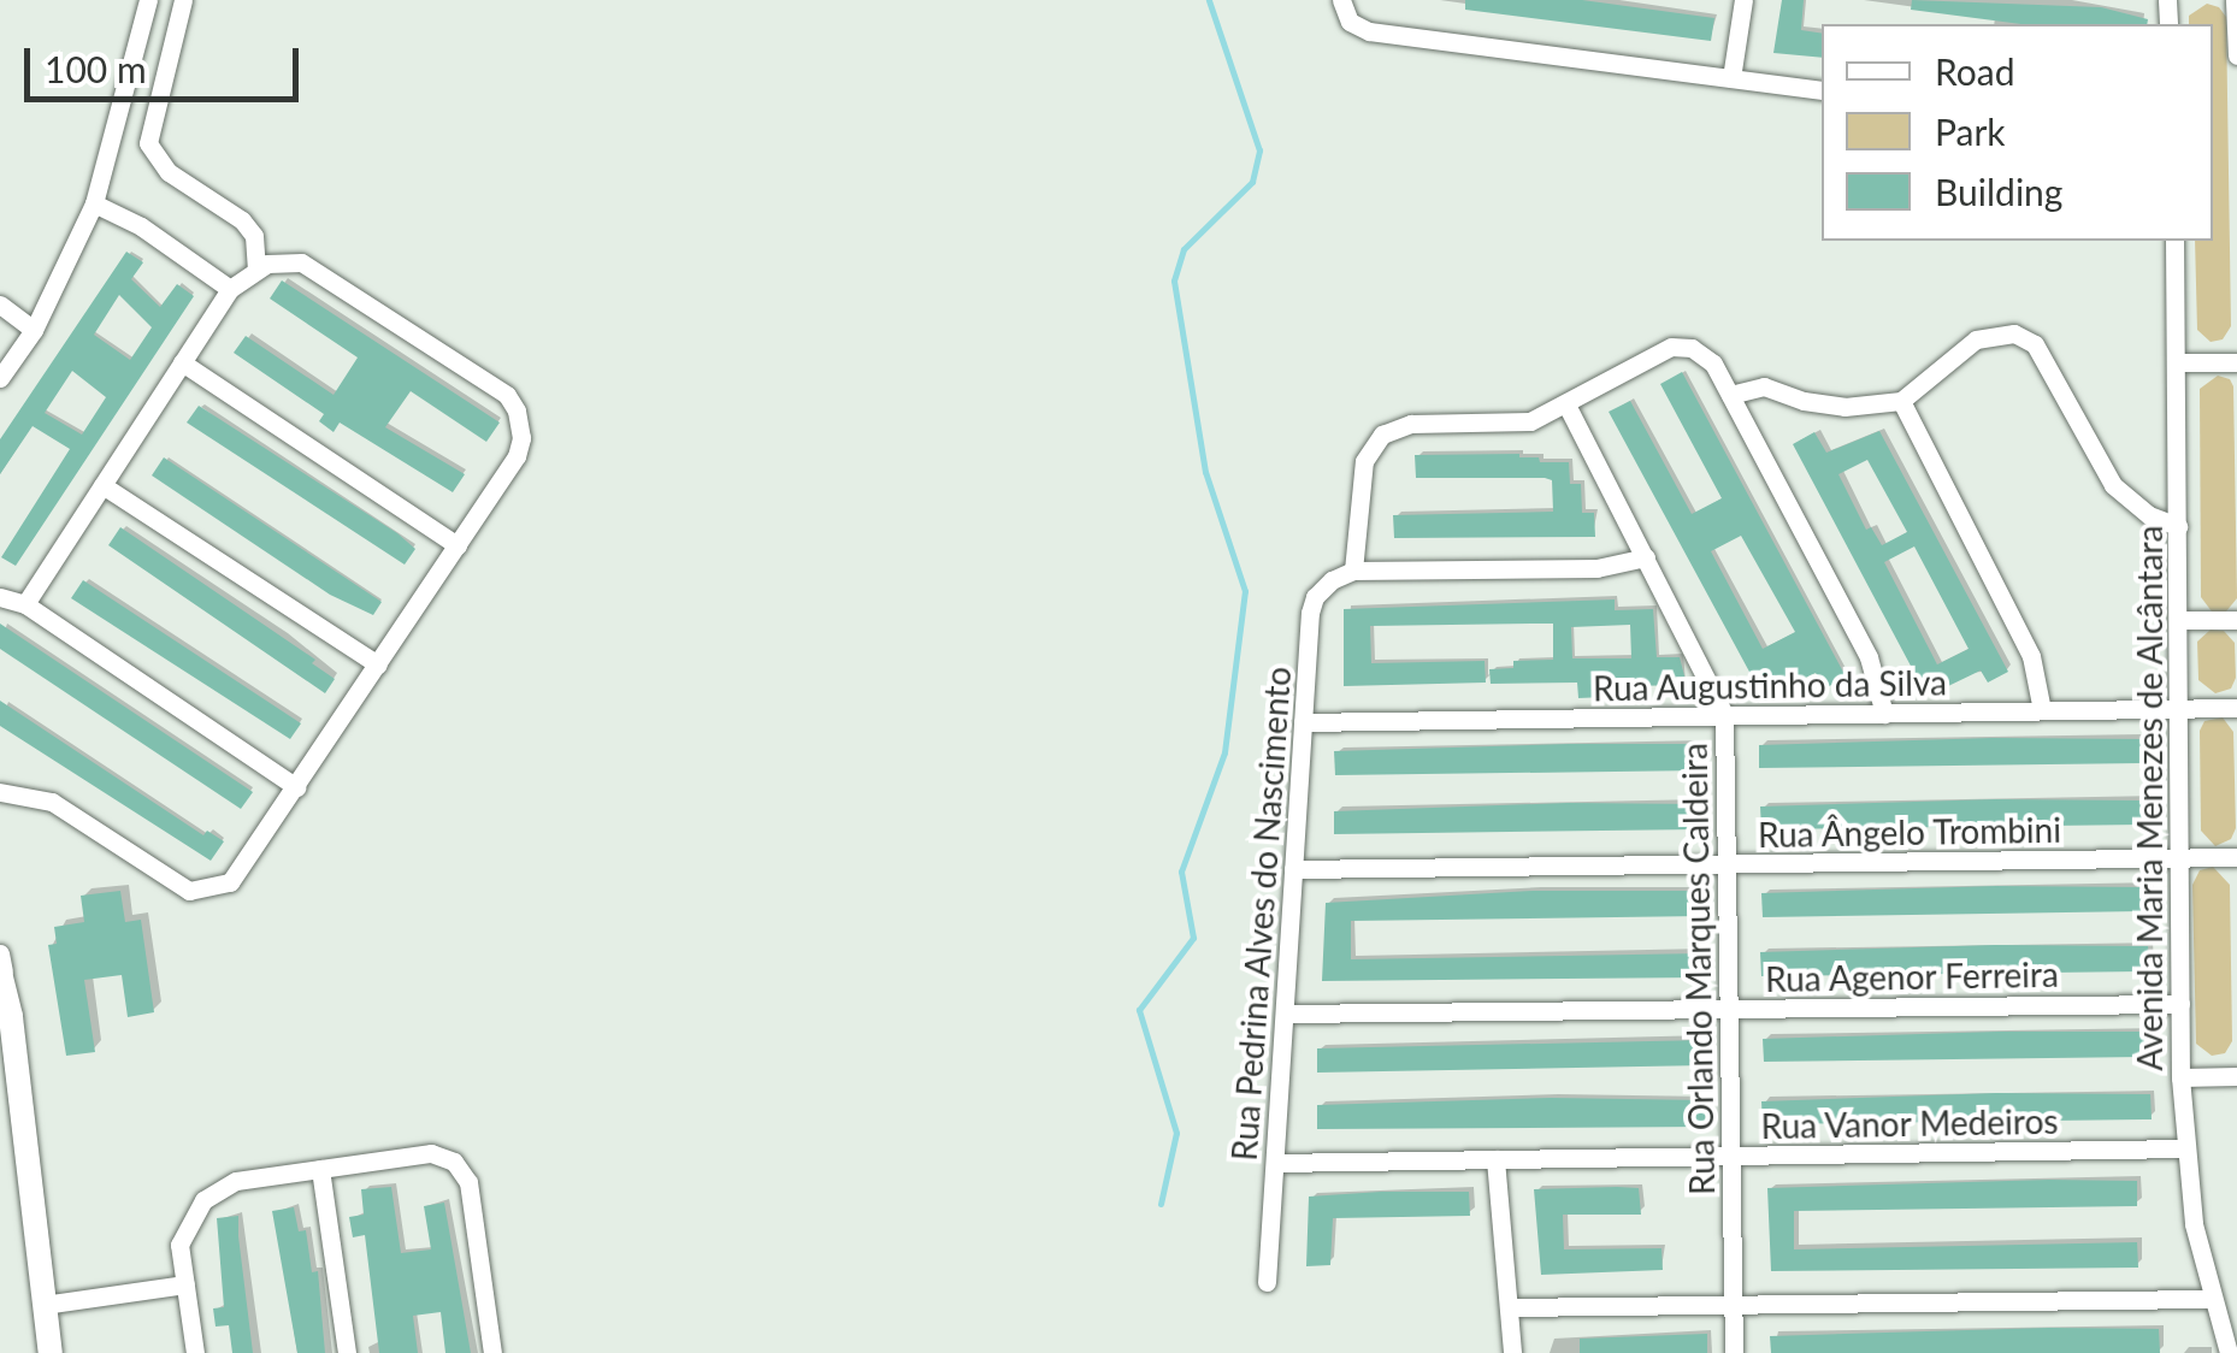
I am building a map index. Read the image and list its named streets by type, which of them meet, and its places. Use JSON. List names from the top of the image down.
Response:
{
  "streets": {
    "street": [
      "Rua Augustinho da Silva",
      "Avenida Maria Menezes de Alcântara",
      "Rua Ângelo Trombini",
      "Rua Pedrina Alves do Nascimento",
      "Rua Orlando Marques Caldeira",
      "Rua Agenor Ferreira",
      "Rua Vanor Medeiros"
    ]
  },
  "crossings": [
    ["Rua Augustinho da Silva", "Avenida Maria Menezes de Alcântara"],
    ["Rua Augustinho da Silva", "Rua Pedrina Alves do Nascimento"],
    ["Rua Augustinho da Silva", "Rua Orlando Marques Caldeira"],
    ["Avenida Maria Menezes de Alcântara", "Rua Ângelo Trombini"],
    ["Avenida Maria Menezes de Alcântara", "Rua Agenor Ferreira"],
    ["Avenida Maria Menezes de Alcântara", "Rua Vanor Medeiros"],
    ["Rua Ângelo Trombini", "Rua Pedrina Alves do Nascimento"],
    ["Rua Ângelo Trombini", "Rua Orlando Marques Caldeira"],
    ["Rua Pedrina Alves do Nascimento", "Rua Agenor Ferreira"],
    ["Rua Pedrina Alves do Nascimento", "Rua Vanor Medeiros"],
    ["Rua Orlando Marques Caldeira", "Rua Agenor Ferreira"],
    ["Rua Orlando Marques Caldeira", "Rua Vanor Medeiros"]
  ],
  "legend": ["Road", "Park", "Building"],
  "scale_bar": "100 m"
}
